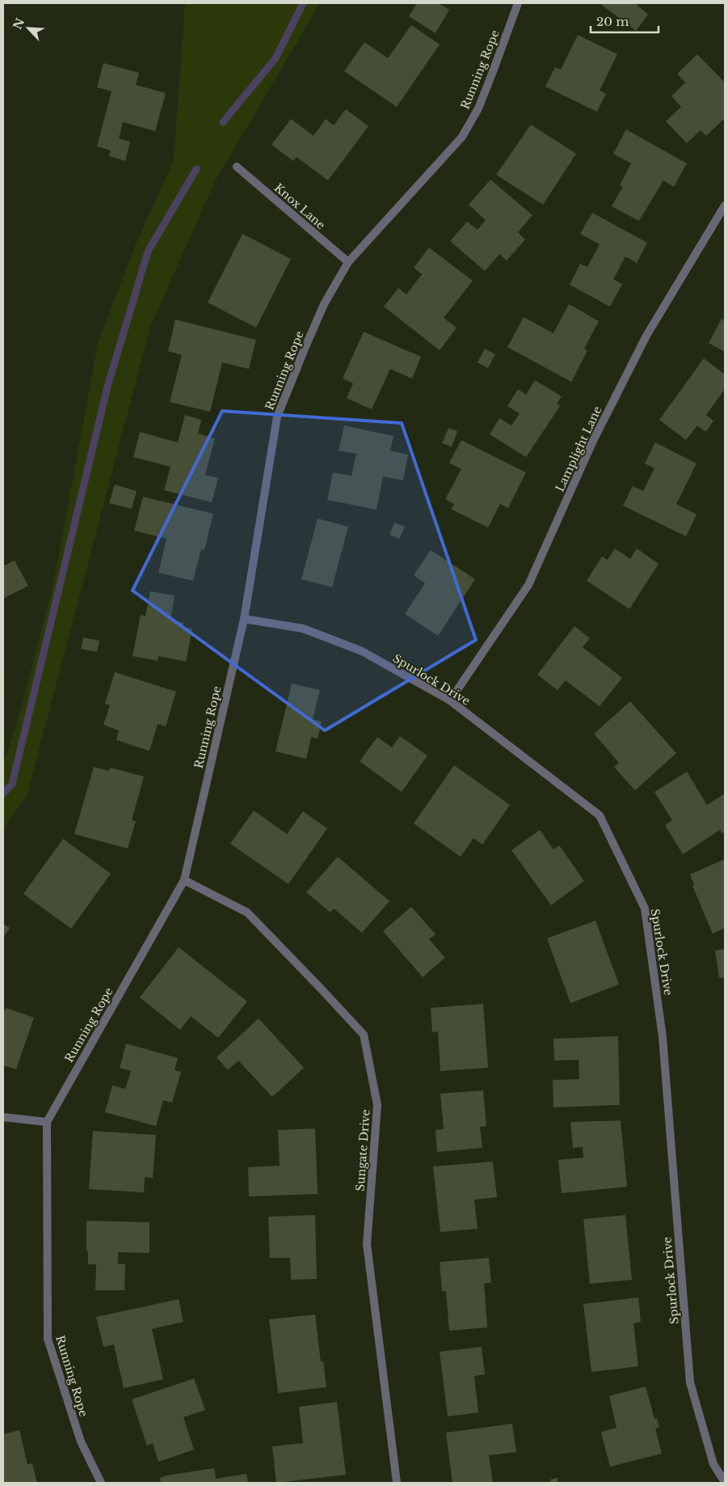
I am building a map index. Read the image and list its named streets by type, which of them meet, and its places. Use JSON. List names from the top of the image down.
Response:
{
  "streets": {
    "street": [
      "Running Rope",
      "Knox Lane",
      "Lamplight Lane",
      "Spurlock Drive",
      "Sungate Drive"
    ]
  },
  "crossings": [
    ["Running Rope", "Knox Lane"],
    ["Running Rope", "Spurlock Drive"],
    ["Running Rope", "Sungate Drive"],
    ["Lamplight Lane", "Spurlock Drive"]
  ],
  "scale_bar": "20 m",
  "north": "top left"
}
